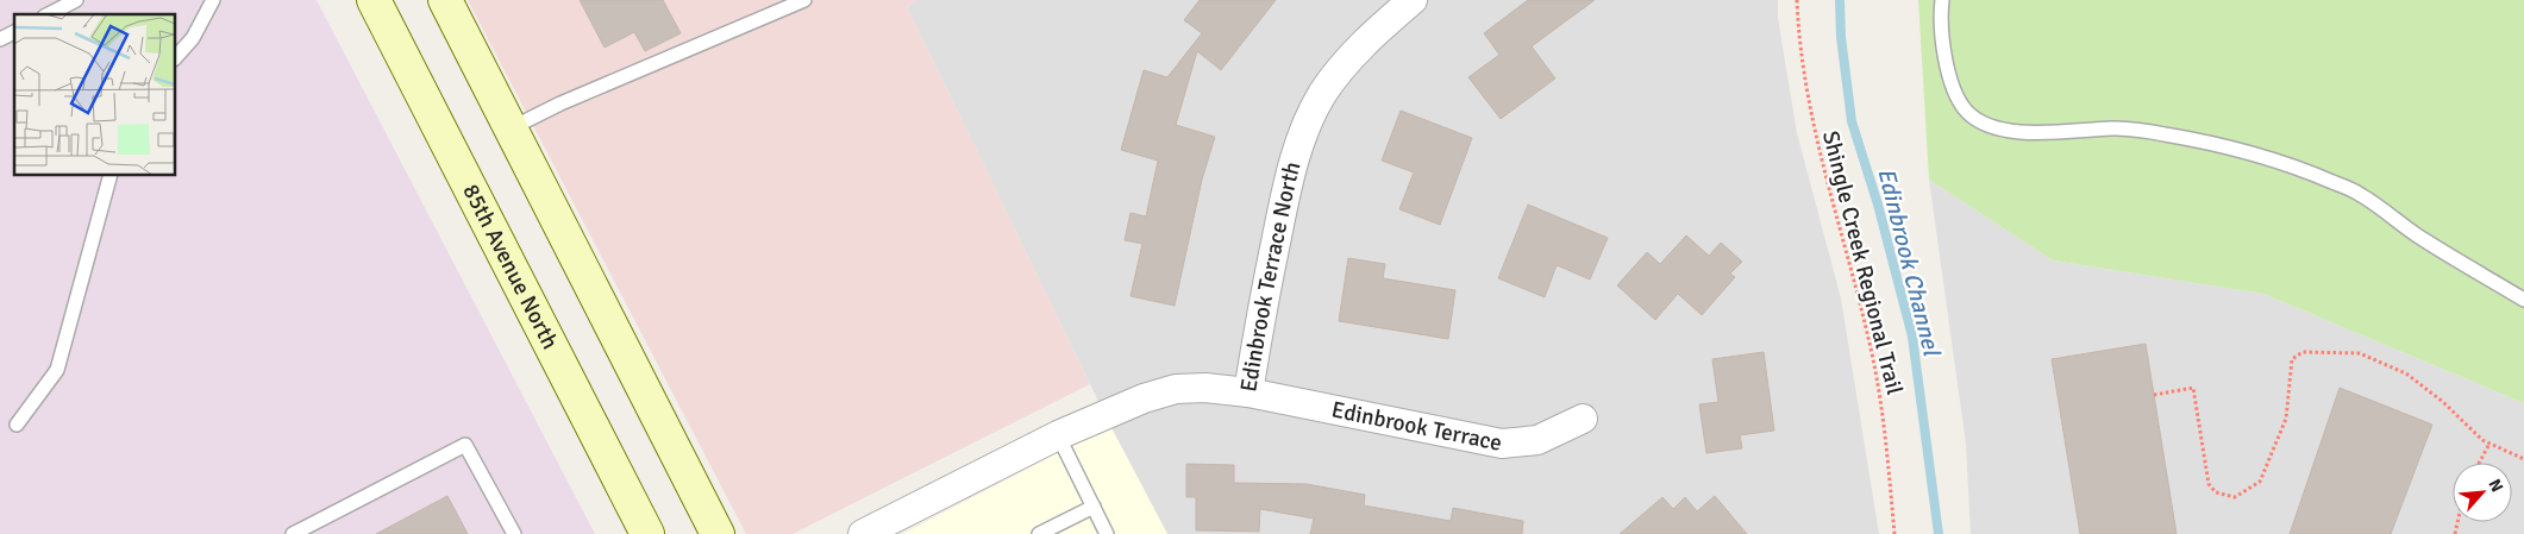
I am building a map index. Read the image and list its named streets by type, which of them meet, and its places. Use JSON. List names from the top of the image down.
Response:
{
  "streets": {
    "main road": ["85th Avenue North"],
    "street": ["Edinbrook Terrace North", "Edinbrook Terrace"],
    "path": ["Shingle Creek Regional Trail"]
  },
  "crossings": [
    ["Edinbrook Terrace North", "Edinbrook Terrace"]
  ],
  "water": ["Edinbrook Channel"],
  "north": "top right"
}
